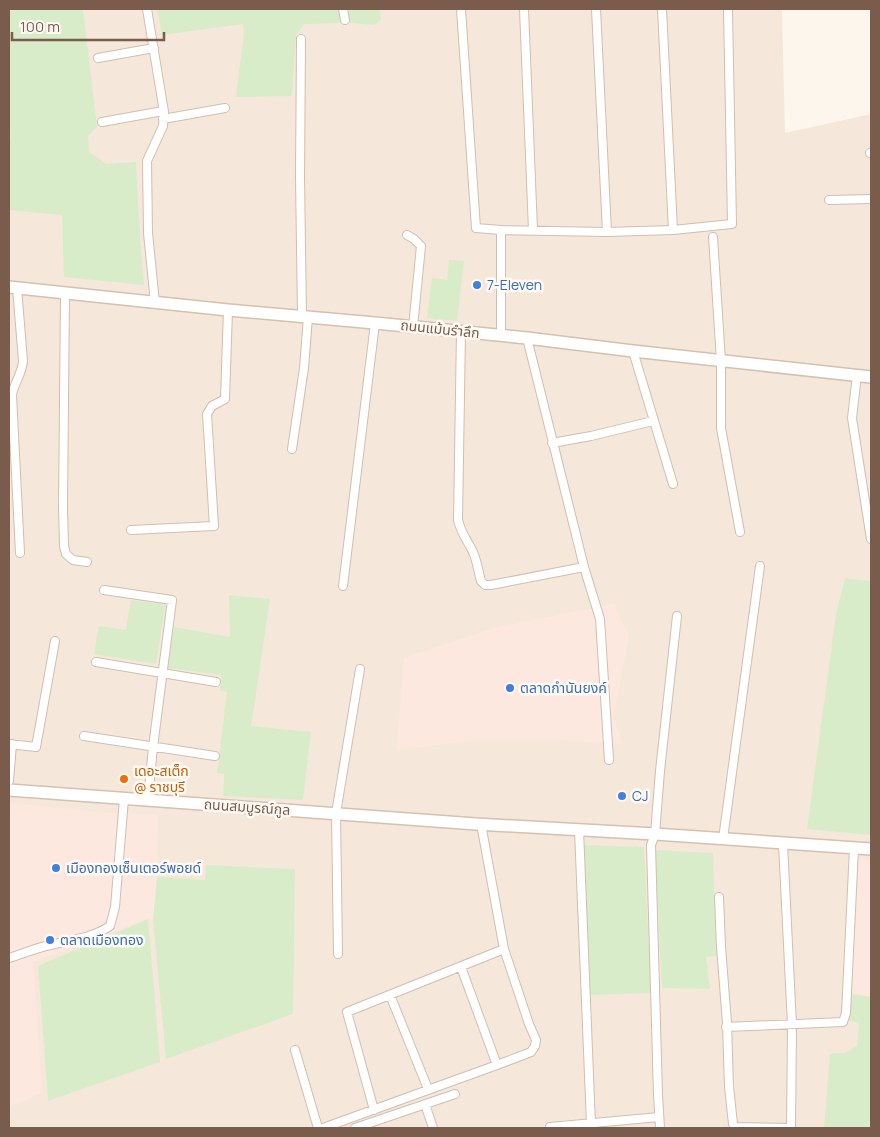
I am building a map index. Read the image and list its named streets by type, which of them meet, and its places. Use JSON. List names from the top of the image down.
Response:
{
  "streets": {
    "street": ["ถนนแม้นรำลึก", "ถนนสมบูรณ์กูล"]
  },
  "places": [
    "7-Eleven",
    "ตลาดกำนันยงค์",
    "เดอะสเต็ก @ ราชบุรี",
    "CJ",
    "เมืองทองเซ็นเตอร์พอยด์",
    "ตลาดเมืองทอง"
  ],
  "scale_bar": "100 m"
}
